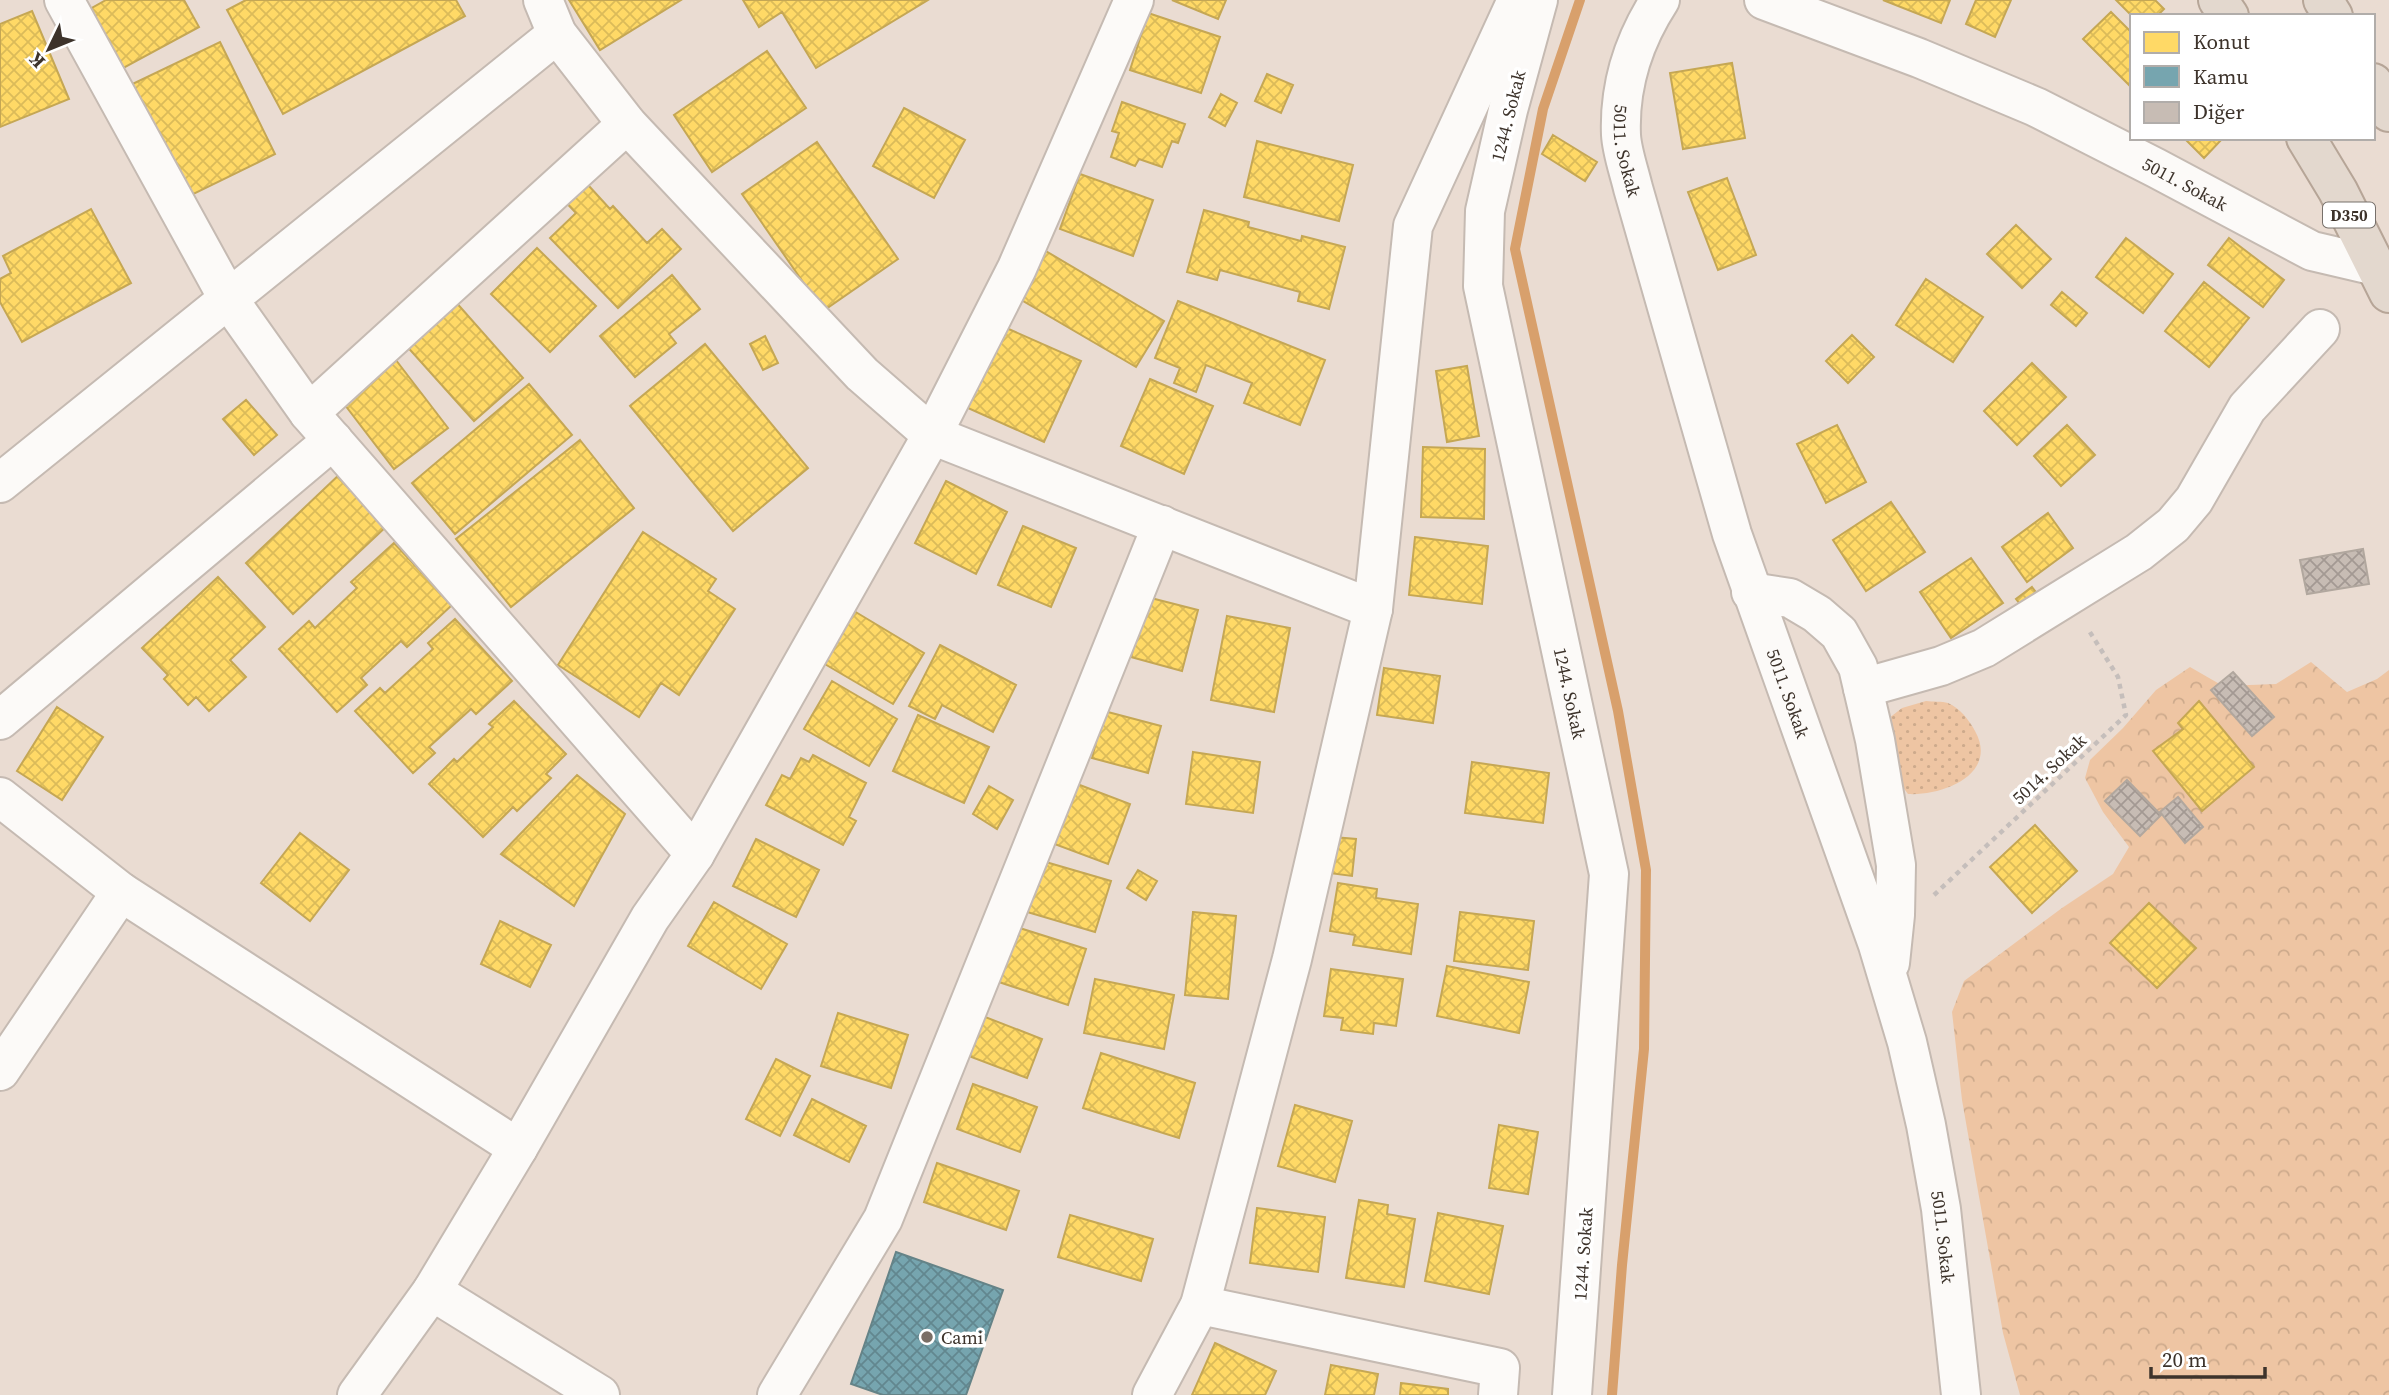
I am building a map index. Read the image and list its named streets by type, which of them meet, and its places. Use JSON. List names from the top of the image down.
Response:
{
  "streets": {
    "highway": ["D350"],
    "street": ["1244. Sokak", "5011. Sokak"],
    "path": ["5014. Sokak"]
  },
  "crossings": [
    ["5011. Sokak", "D350"]
  ],
  "places": ["Cami"],
  "legend": ["Konut", "Kamu", "Diğer"],
  "scale_bar": "20 m",
  "north": "bottom left"
}
